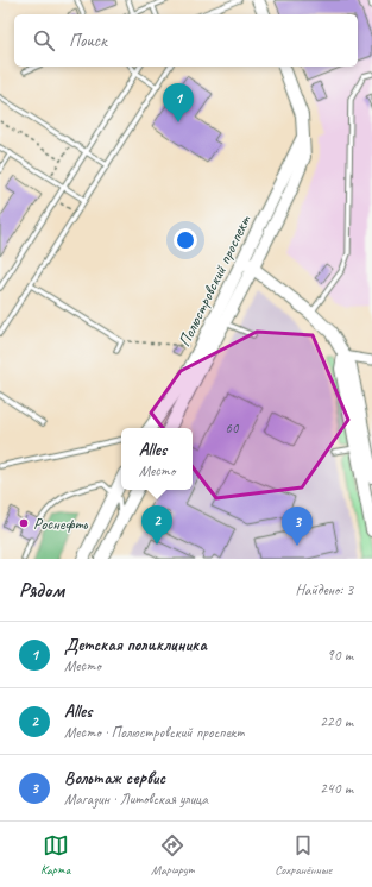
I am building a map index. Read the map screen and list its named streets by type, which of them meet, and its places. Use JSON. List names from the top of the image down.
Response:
{
  "streets": {
    "main road": ["Полюстровский проспект"]
  },
  "places": ["Роснефть"],
  "house_numbers": ["60"],
  "page": {
    "search": "Поиск",
    "pins": ["1", "2", "3"],
    "popup": ["Alles", "Место"],
    "heading": ["Рядом", "Найдено: 3"],
    "list": [
      {
        "mark": "1",
        "name": "Детская поликлиника",
        "note": "Место",
        "value": "90 m"
      },
      {
        "mark": "2",
        "name": "Alles",
        "note": "Место · Полюстровский проспект",
        "value": "220 m"
      },
      {
        "mark": "3",
        "name": "Вольтаж сервис",
        "note": "Магазин · Литовская улица",
        "value": "240 m"
      }
    ],
    "nav": ["Карта", "Маршрут", "Сохранённые"]
  }
}
